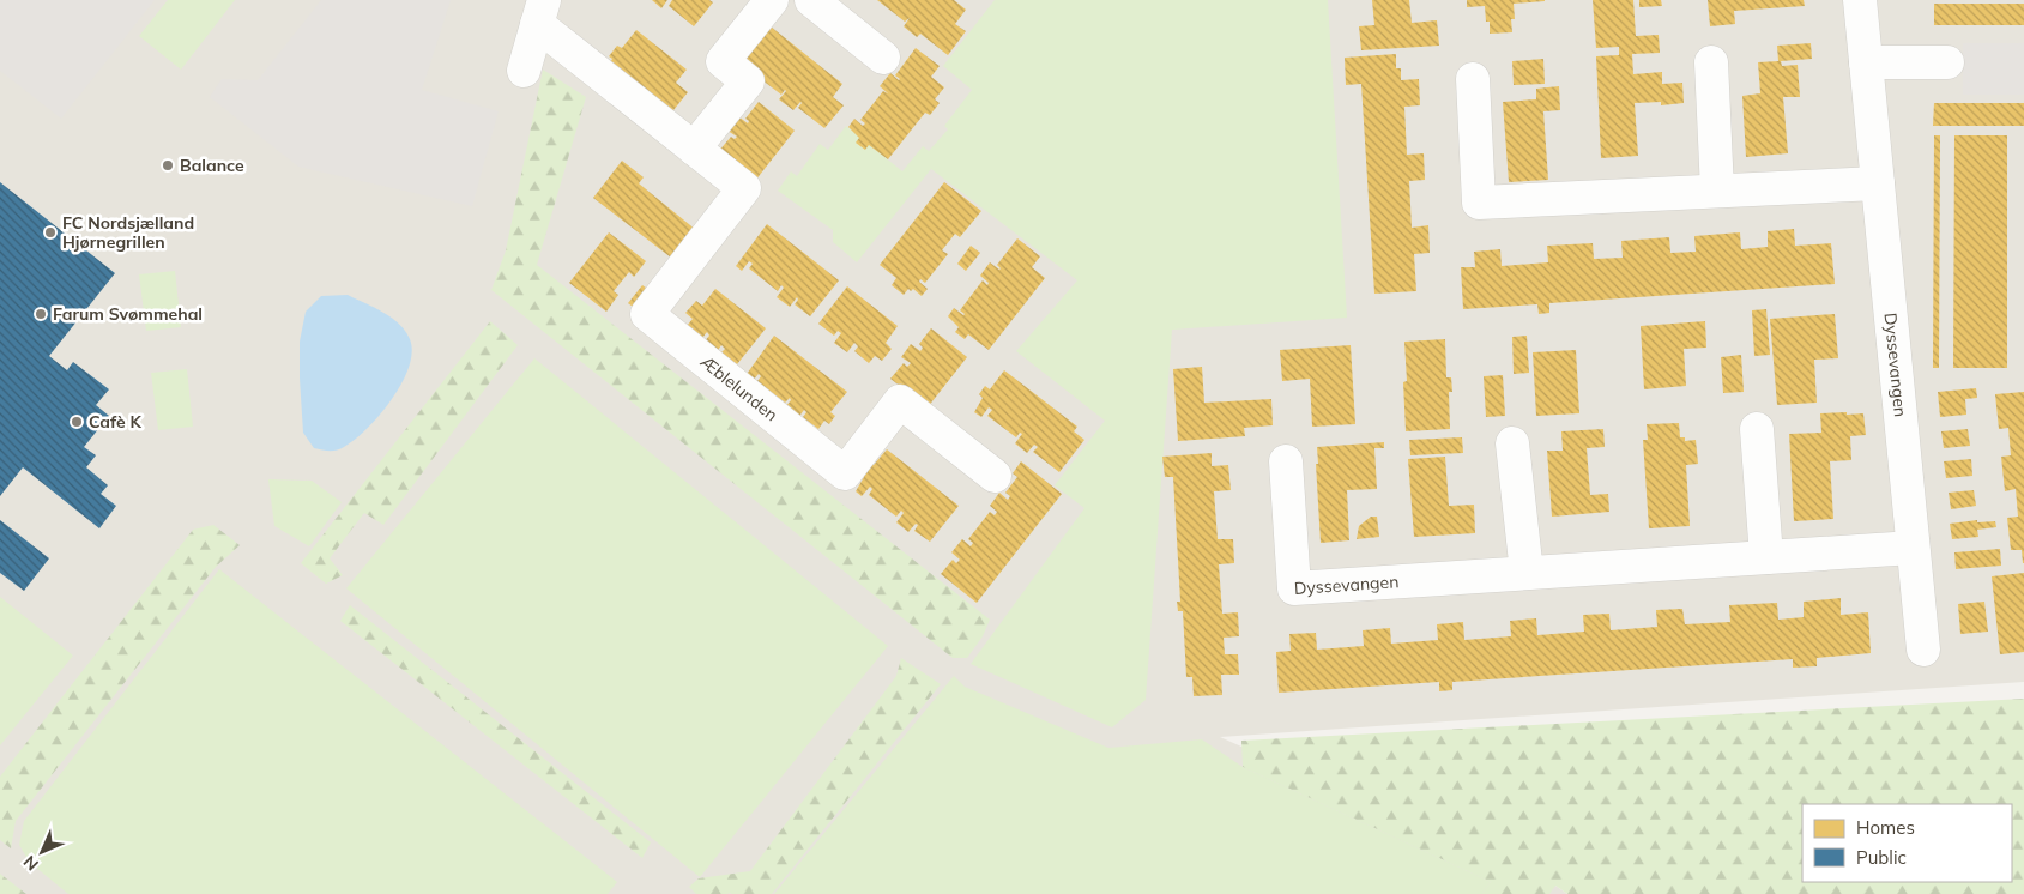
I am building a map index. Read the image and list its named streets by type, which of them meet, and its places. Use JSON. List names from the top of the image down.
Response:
{
  "streets": {
    "street": ["Dyssevangen", "Æblelunden"]
  },
  "places": [
    "Balance",
    "FC Nordsjælland Hjørnegrillen",
    "Farum Svømmehal",
    "Cafè K"
  ],
  "legend": ["Homes", "Public"],
  "north": "bottom left"
}
